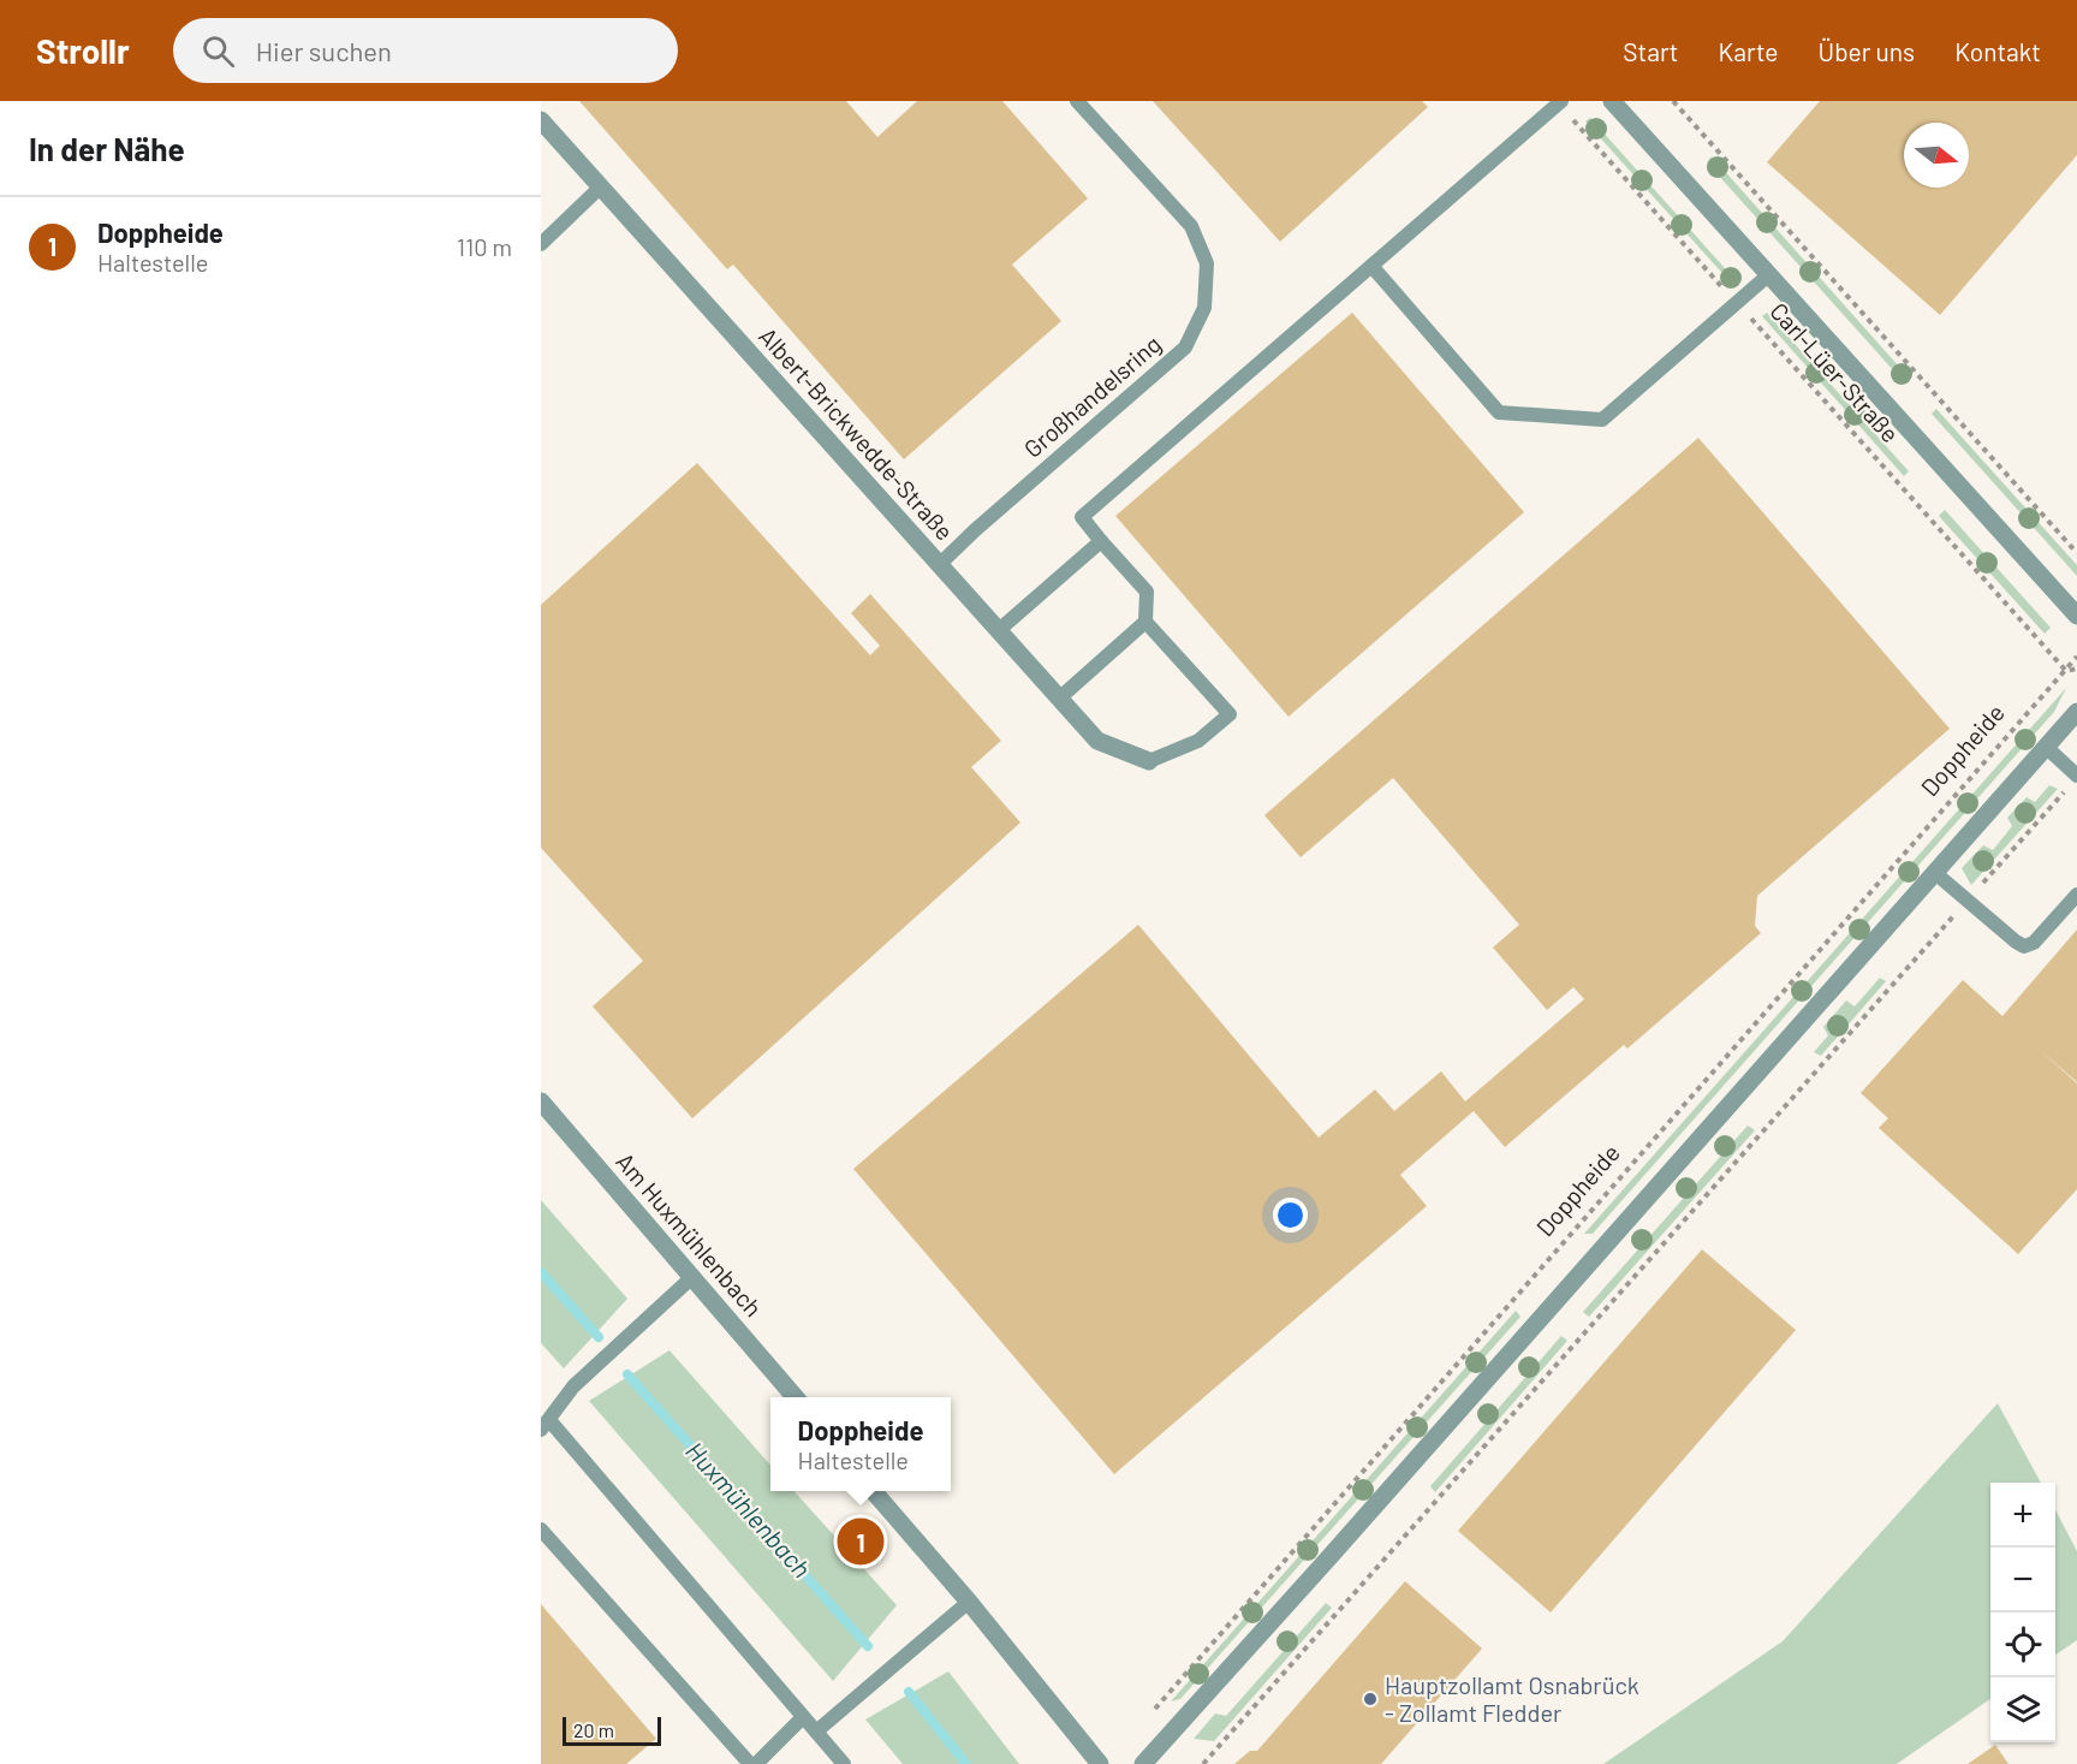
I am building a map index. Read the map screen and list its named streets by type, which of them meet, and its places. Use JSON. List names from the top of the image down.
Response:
{
  "streets": {
    "street": ["Carl-Lüer-Straße", "Albert-Brickwedde-Straße", "Am Huxmühlenbach"],
    "lane": ["Großhandelsring"],
    "path": ["Doppheide"]
  },
  "crossings": [
    ["Carl-Lüer-Straße", "Doppheide"],
    ["Großhandelsring", "Albert-Brickwedde-Straße"]
  ],
  "water": ["Huxmühlenbach"],
  "places": ["Hauptzollamt Osnabrück - Zollamt Fledder"],
  "scale_bar": "20 m",
  "north": "right",
  "page": {
    "header": "Strollr",
    "search": "Hier suchen",
    "nav": [
      "Start",
      "Karte",
      "Über uns",
      "Kontakt"
    ],
    "heading": "In der Nähe",
    "list": [
      {
        "mark": "1",
        "name": "Doppheide",
        "note": "Haltestelle",
        "value": "110 m"
      }
    ],
    "popup": ["Doppheide", "Haltestelle"],
    "map_buttons": ["+", "−"],
    "pins": "1",
    "scale": "20 m"
  }
}
